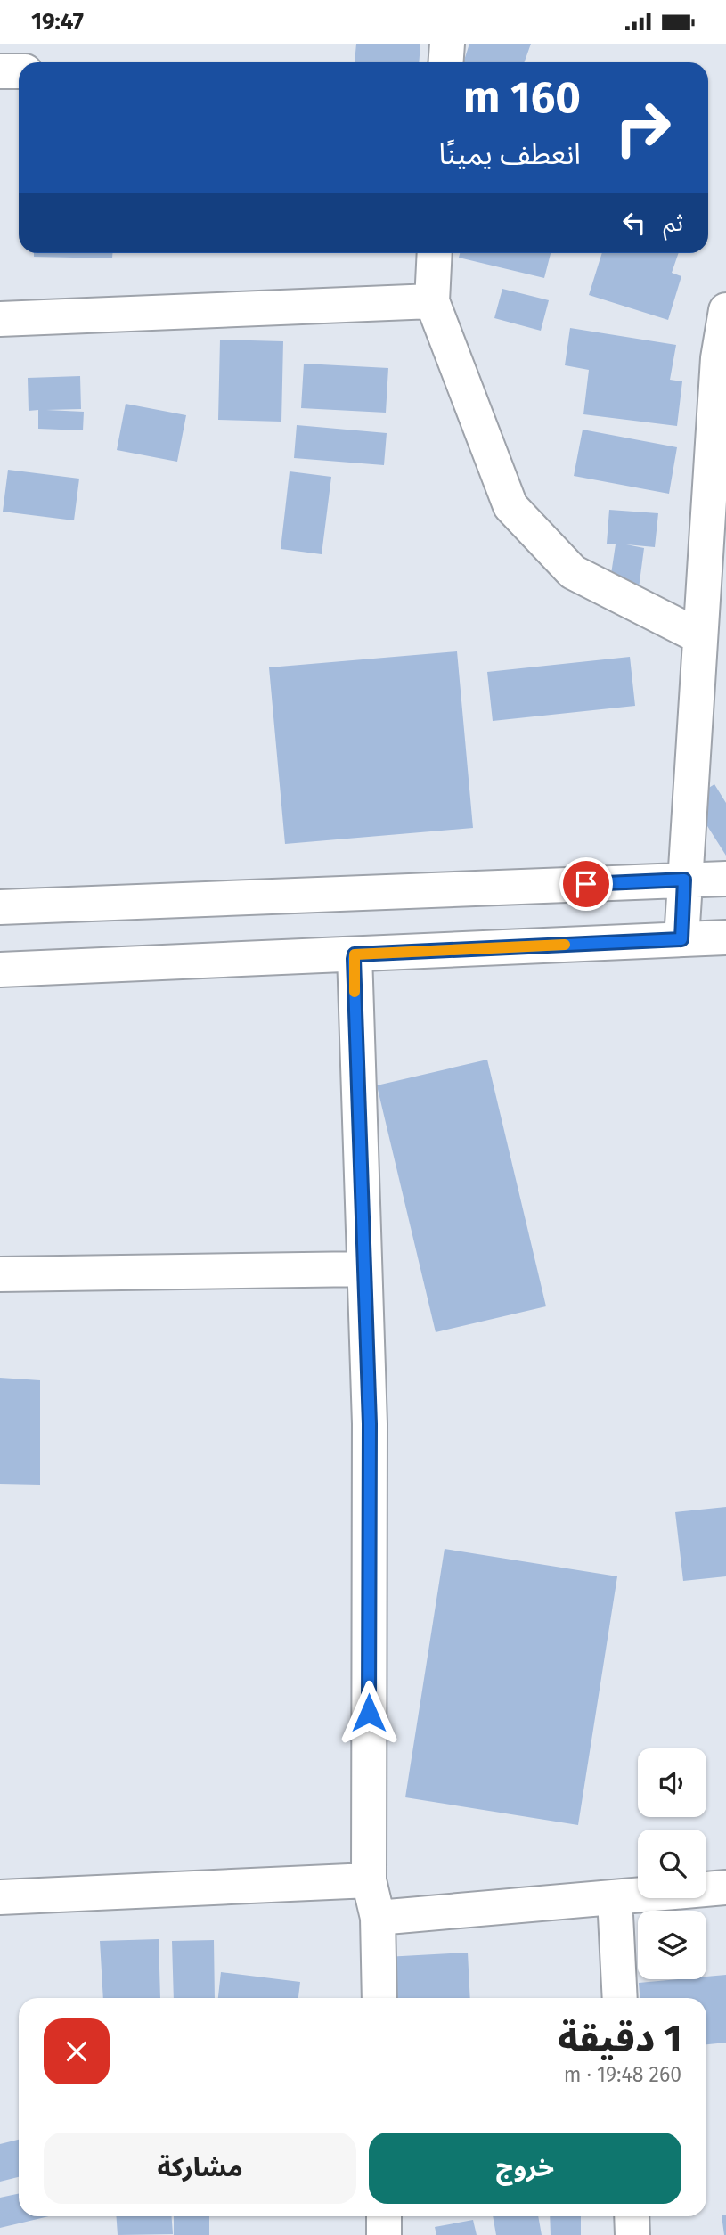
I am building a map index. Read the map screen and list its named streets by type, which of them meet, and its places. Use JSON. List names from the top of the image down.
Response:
{
  "page": {
    "status": "19:47",
    "turn": ["160 m", "انعطف يمينًا"],
    "then": "ثم",
    "heading": ["1 دقيقة", "260 m · 19:48"],
    "buttons": ["خروج", "مشاركة"]
  }
}
